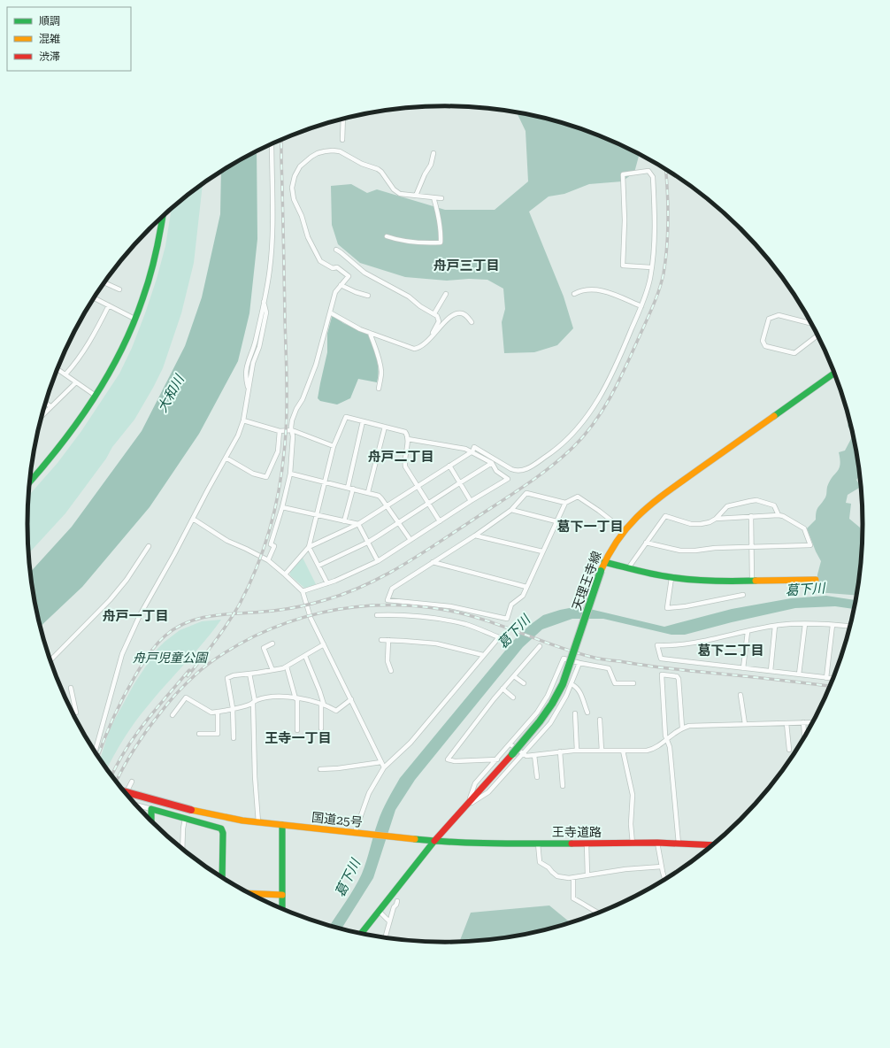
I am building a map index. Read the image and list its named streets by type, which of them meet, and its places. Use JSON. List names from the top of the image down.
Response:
{
  "streets": {
    "main road": ["天理王寺線", "国道25号", "王寺道路"]
  },
  "crossings": [
    ["天理王寺線", "国道25号"],
    ["天理王寺線", "王寺道路"],
    ["国道25号", "王寺道路"]
  ],
  "districts": [
    "舟戸三丁目",
    "舟戸二丁目",
    "葛下一丁目",
    "舟戸一丁目",
    "葛下二丁目",
    "王寺一丁目"
  ],
  "water": ["大和川", "葛下川"],
  "parks": ["舟戸児童公園"],
  "legend": ["順調", "混雑", "渋滞"]
}
